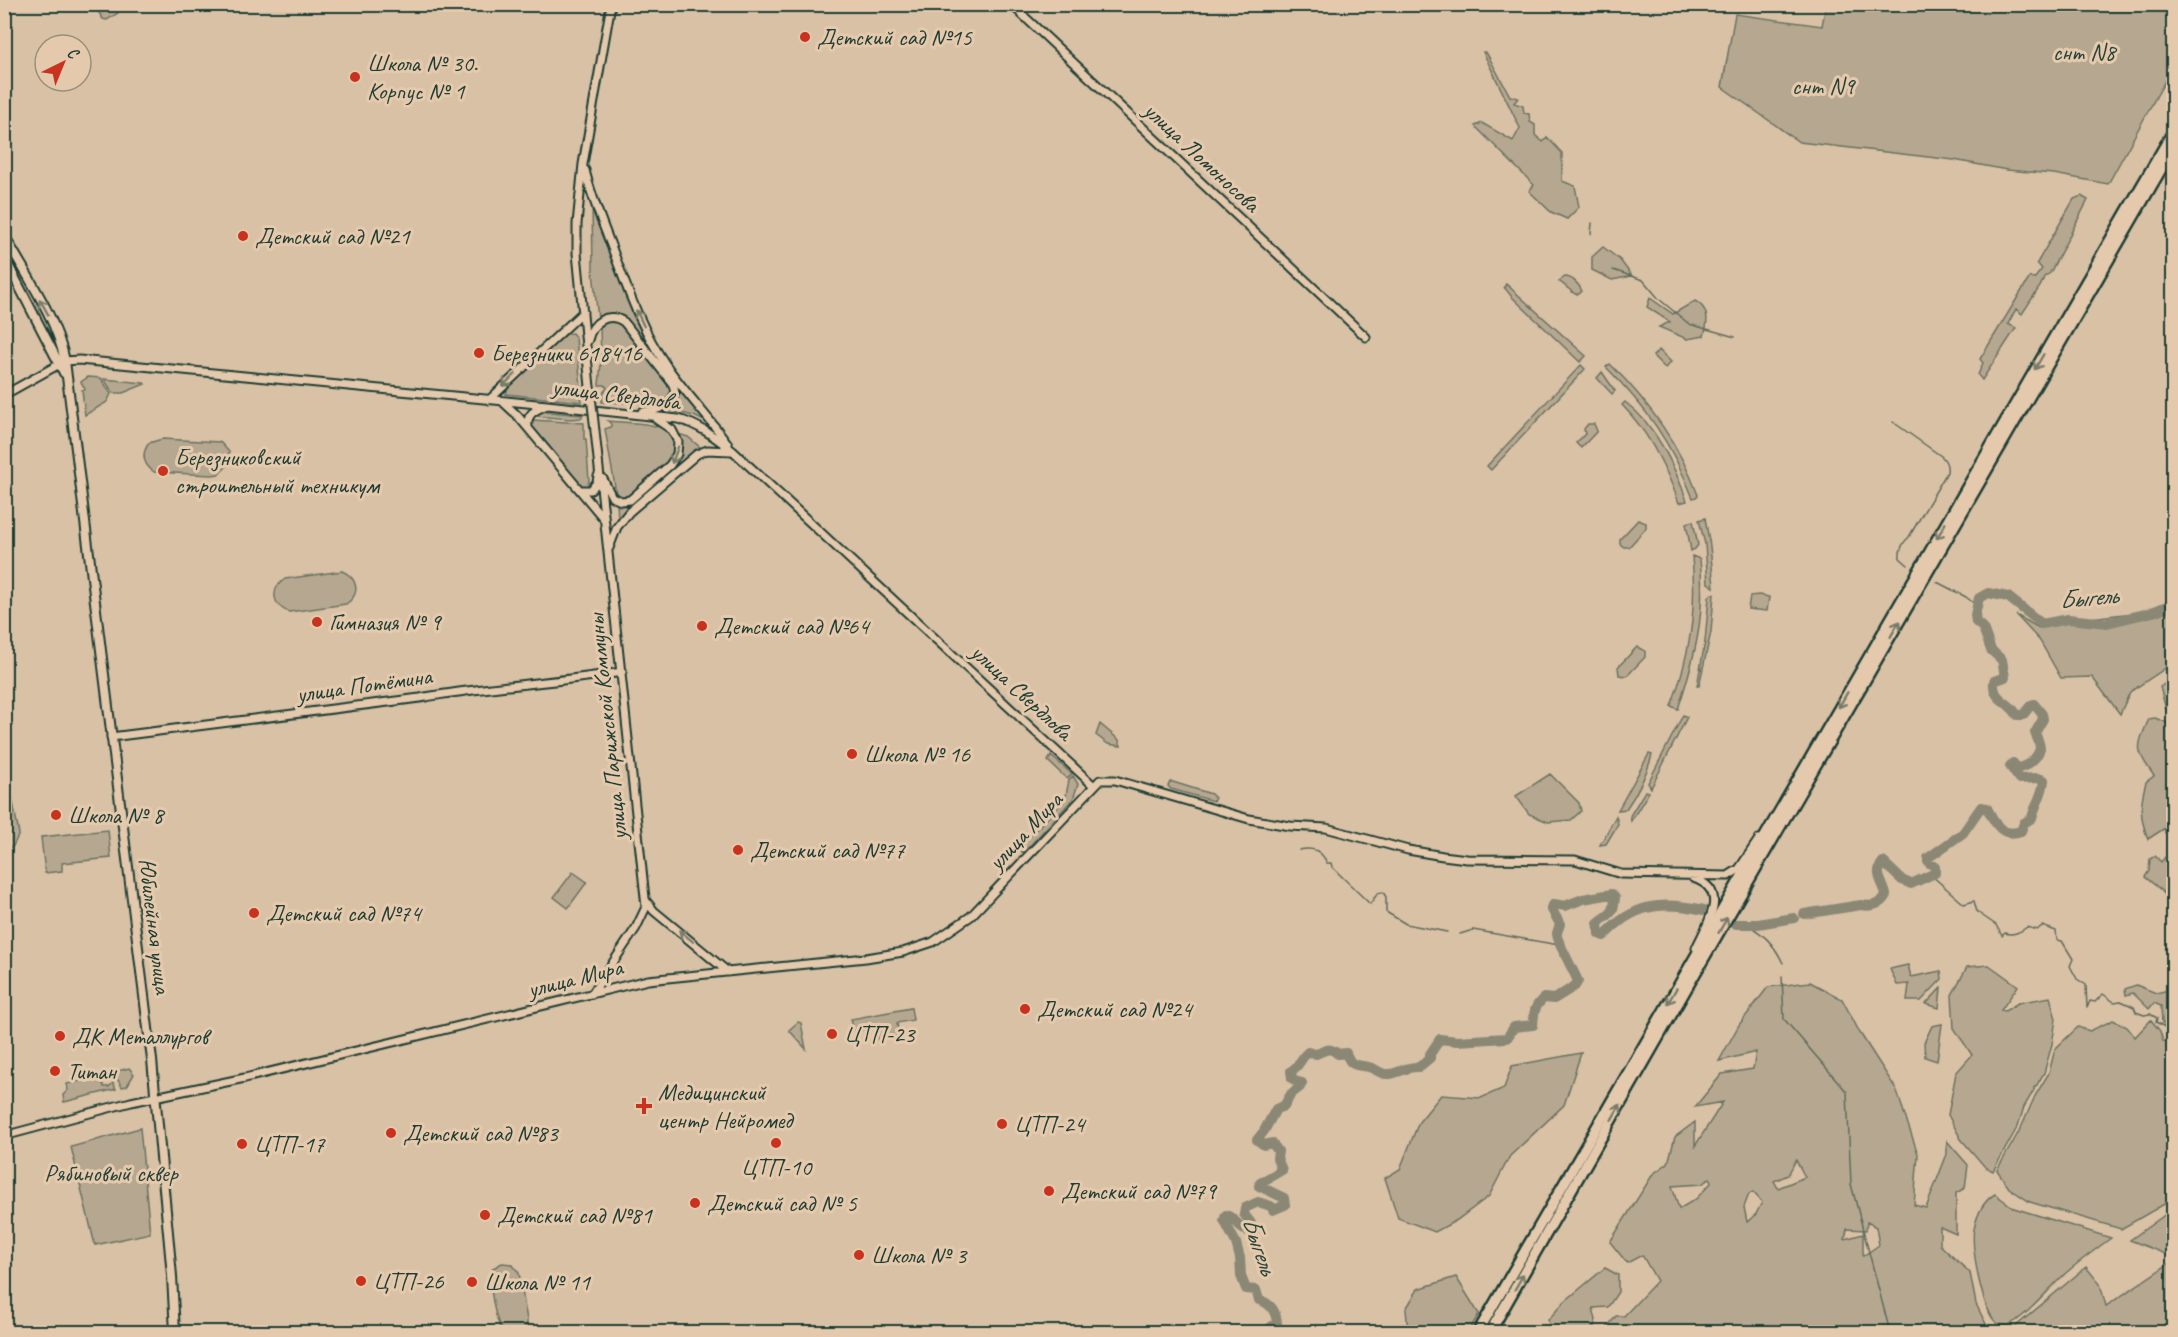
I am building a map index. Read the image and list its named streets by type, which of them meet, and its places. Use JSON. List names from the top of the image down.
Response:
{
  "streets": {
    "main road": [
      "улица Ломоносова",
      "улица Свердлова",
      "улица Потёмина",
      "улица Парижской Коммуны",
      "улица Мира",
      "Юбилейная улица"
    ]
  },
  "crossings": [
    ["улица Свердлова", "улица Мира"],
    ["улица Свердлова", "Юбилейная улица"],
    ["улица Потёмина", "улица Парижской Коммуны"],
    ["улица Потёмина", "Юбилейная улица"],
    ["улица Парижской Коммуны", "улица Мира"],
    ["улица Мира", "Юбилейная улица"]
  ],
  "water": ["Быгель"],
  "parks": ["снт N8", "снт N9", "Рябиновый сквер"],
  "places": {
    "other": [
      "Детский сад №15",
      "Школа № 30. Корпус № 1",
      "Детский сад №21",
      "Березники 618416",
      "Березниковский строительный техникум",
      "Гимназия № 9",
      "Детский сад №64",
      "Школа № 16",
      "Школа № 8",
      "Детский сад №77",
      "Детский сад №74",
      "Детский сад №24",
      "ЦТП-23",
      "ДК Металлургов",
      "Титан",
      "ЦТП-24",
      "Детский сад №83",
      "ЦТП-10",
      "ЦТП-17",
      "Детский сад №79",
      "Детский сад № 5",
      "Детский сад №81",
      "Школа № 3",
      "ЦТП-26",
      "Школа № 11"
    ],
    "health": ["Медицинский центр Нейромед"]
  },
  "north": "top right"
}
